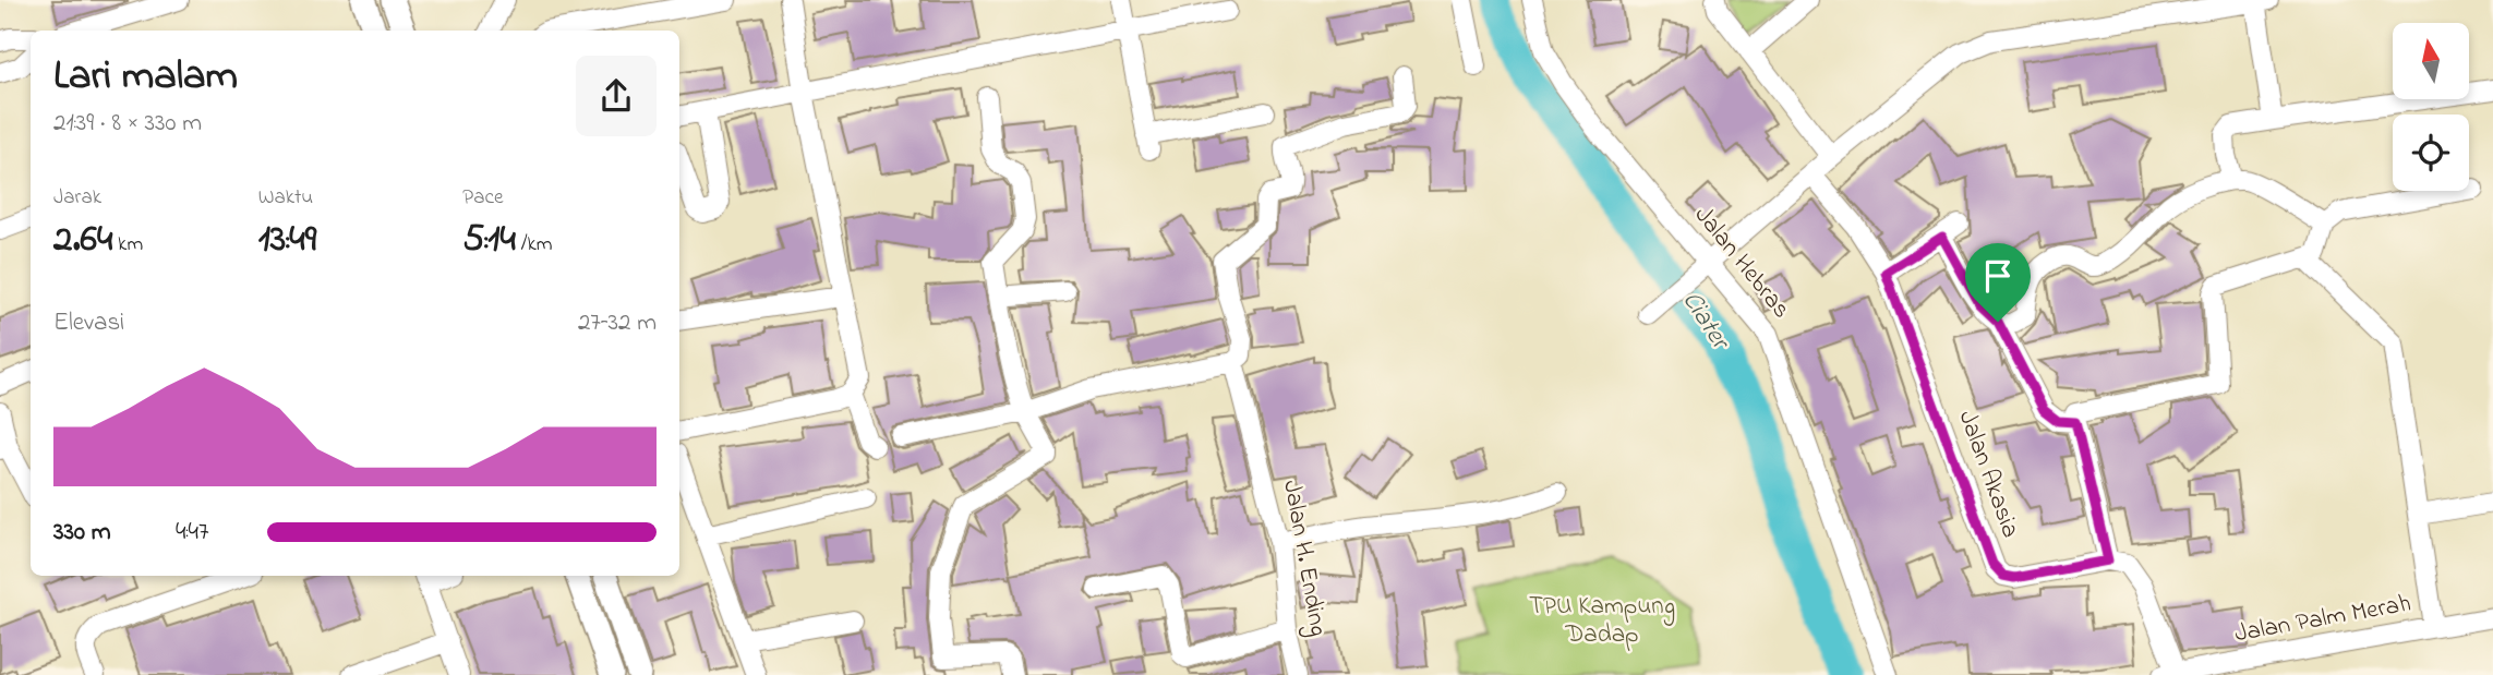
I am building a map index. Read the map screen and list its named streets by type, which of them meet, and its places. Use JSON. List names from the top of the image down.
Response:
{
  "streets": {
    "street": [
      "Jalan Hebras",
      "Jalan Akasia",
      "Jalan H. Ending",
      "Jalan Palm Merah"
    ]
  },
  "water": ["Ciater"],
  "parks": ["TPU Kampung Dadap"],
  "north": "top",
  "page": {
    "heading": ["Lari malam", "21:39 · 8 × 330 m"],
    "stats": [
      ["Jarak", "2.64 km"],
      ["Waktu", "13:49"],
      ["Pace", "5:14 /km"]
    ],
    "chart": ["Elevasi", "27–32 m"],
    "list": [
      {
        "name": "330 m",
        "note": "4:47"
      }
    ]
  }
}
